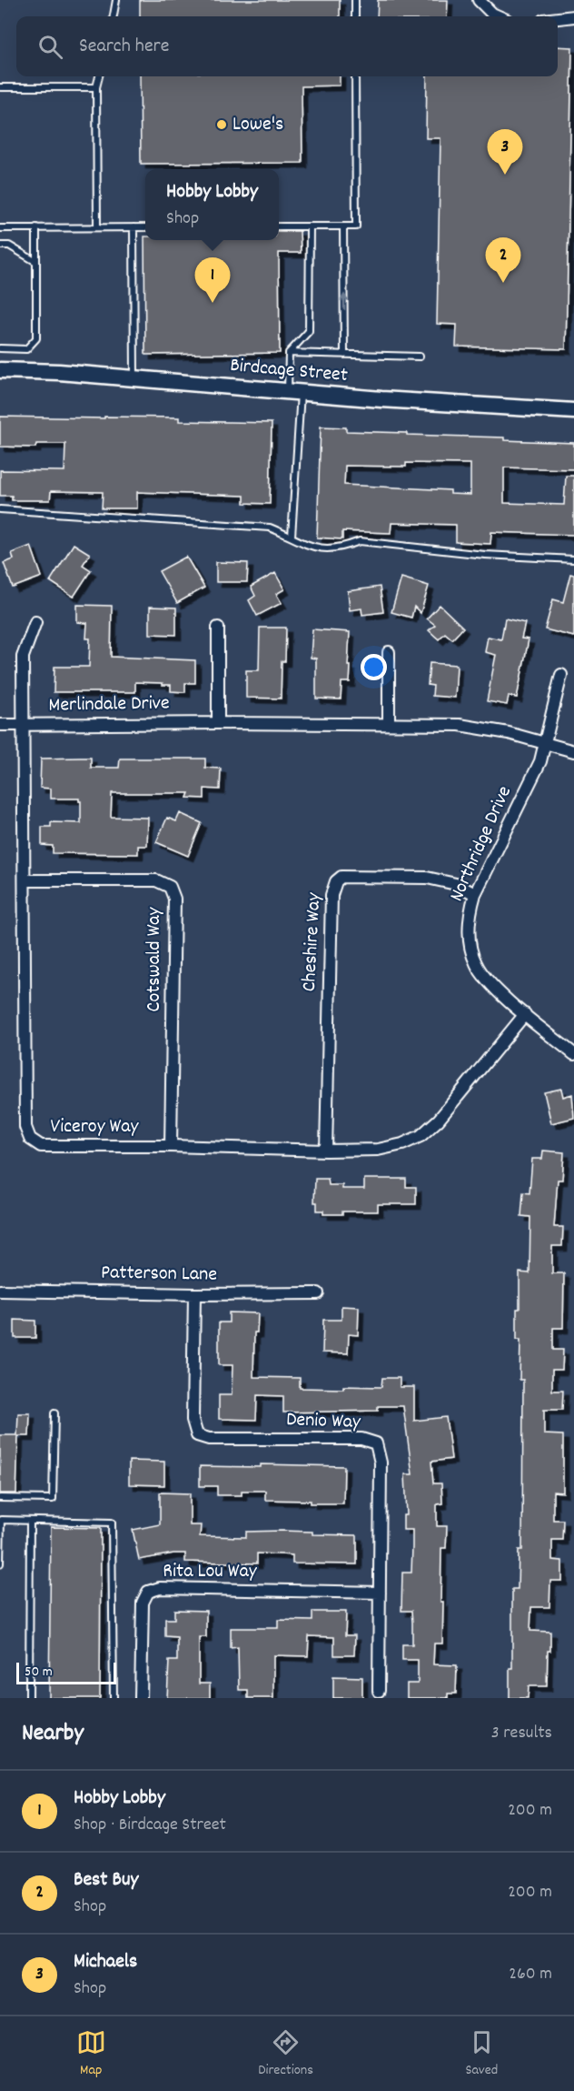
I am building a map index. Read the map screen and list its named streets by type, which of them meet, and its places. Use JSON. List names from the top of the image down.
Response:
{
  "streets": {
    "street": [
      "Birdcage Street",
      "Merlindale Drive",
      "Northridge Drive",
      "Cheshire Way",
      "Cotswald Way",
      "Viceroy Way",
      "Patterson Lane",
      "Denio Way",
      "Rita Lou Way"
    ]
  },
  "crossings": [
    ["Merlindale Drive", "Northridge Drive"],
    ["Merlindale Drive", "Viceroy Way"],
    ["Northridge Drive", "Cheshire Way"],
    ["Northridge Drive", "Viceroy Way"],
    ["Cheshire Way", "Viceroy Way"],
    ["Cotswald Way", "Viceroy Way"],
    ["Patterson Lane", "Denio Way"],
    ["Denio Way", "Rita Lou Way"]
  ],
  "places": ["Lowe's"],
  "scale_bar": "50 m",
  "page": {
    "search": "Search here",
    "pins": ["3", "2", "1"],
    "popup": ["Hobby Lobby", "Shop"],
    "scale": "50 m",
    "heading": ["Nearby", "3 results"],
    "list": [
      {
        "mark": "1",
        "name": "Hobby Lobby",
        "note": "Shop · Birdcage Street",
        "value": "200 m"
      },
      {
        "mark": "2",
        "name": "Best Buy",
        "note": "Shop",
        "value": "200 m"
      },
      {
        "mark": "3",
        "name": "Michaels",
        "note": "Shop",
        "value": "260 m"
      }
    ],
    "nav": ["Map", "Directions", "Saved"]
  }
}
